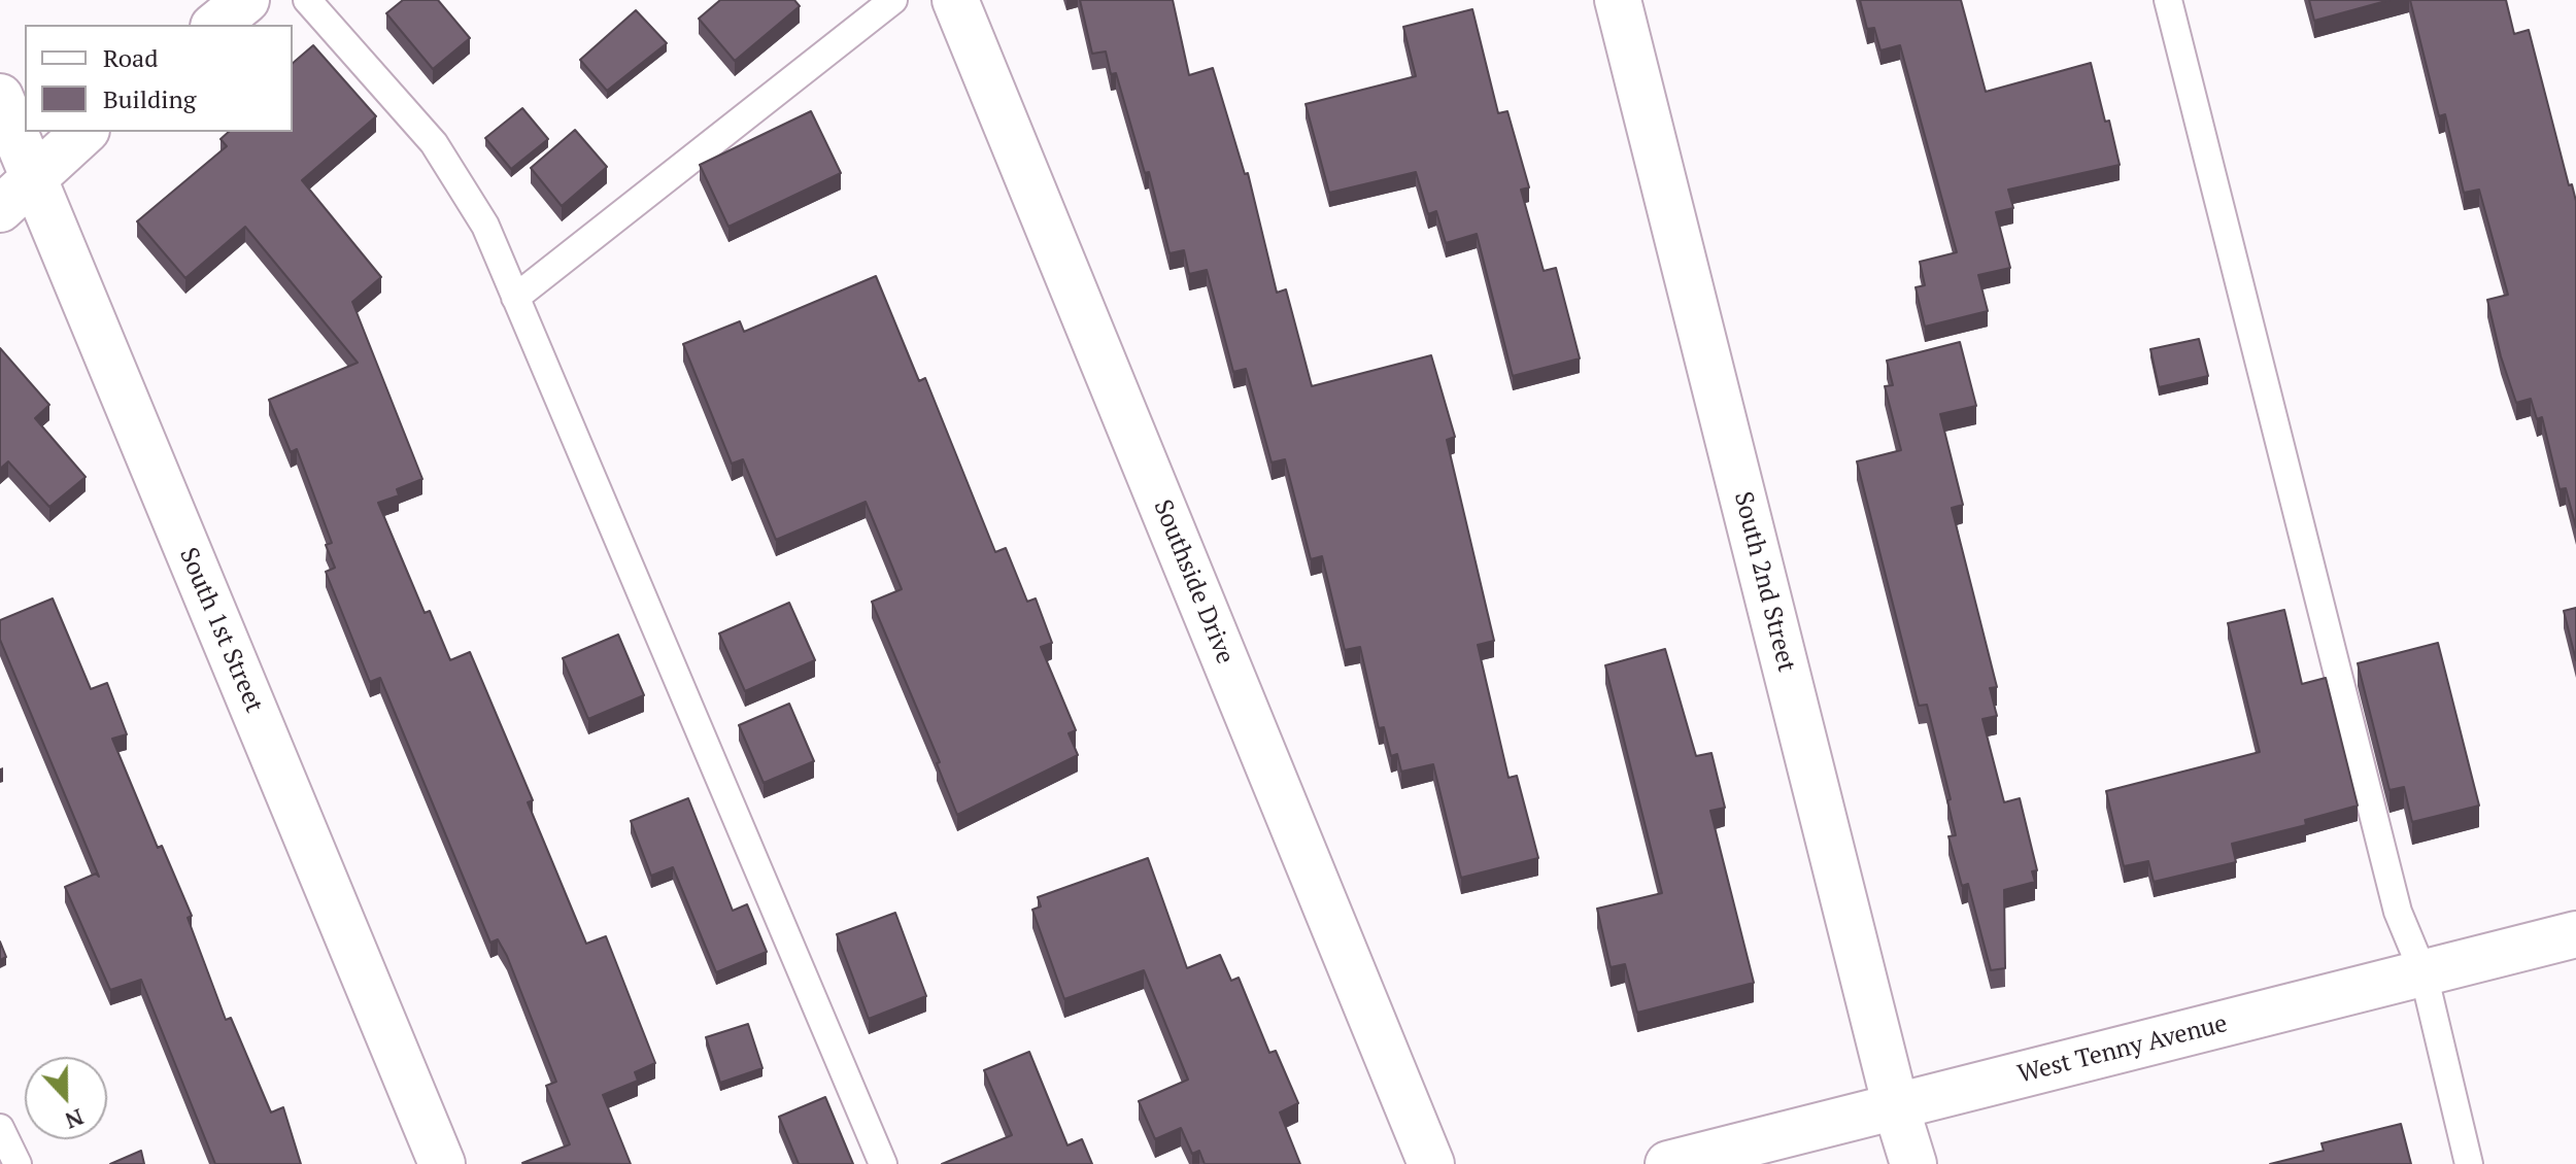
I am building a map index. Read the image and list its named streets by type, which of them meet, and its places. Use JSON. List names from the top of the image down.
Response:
{
  "streets": {
    "street": [
      "Southside Drive",
      "South 2nd Street",
      "South 1st Street",
      "West Tenny Avenue"
    ]
  },
  "crossings": [
    ["South 2nd Street", "West Tenny Avenue"]
  ],
  "legend": ["Road", "Building"],
  "north": "bottom"
}
